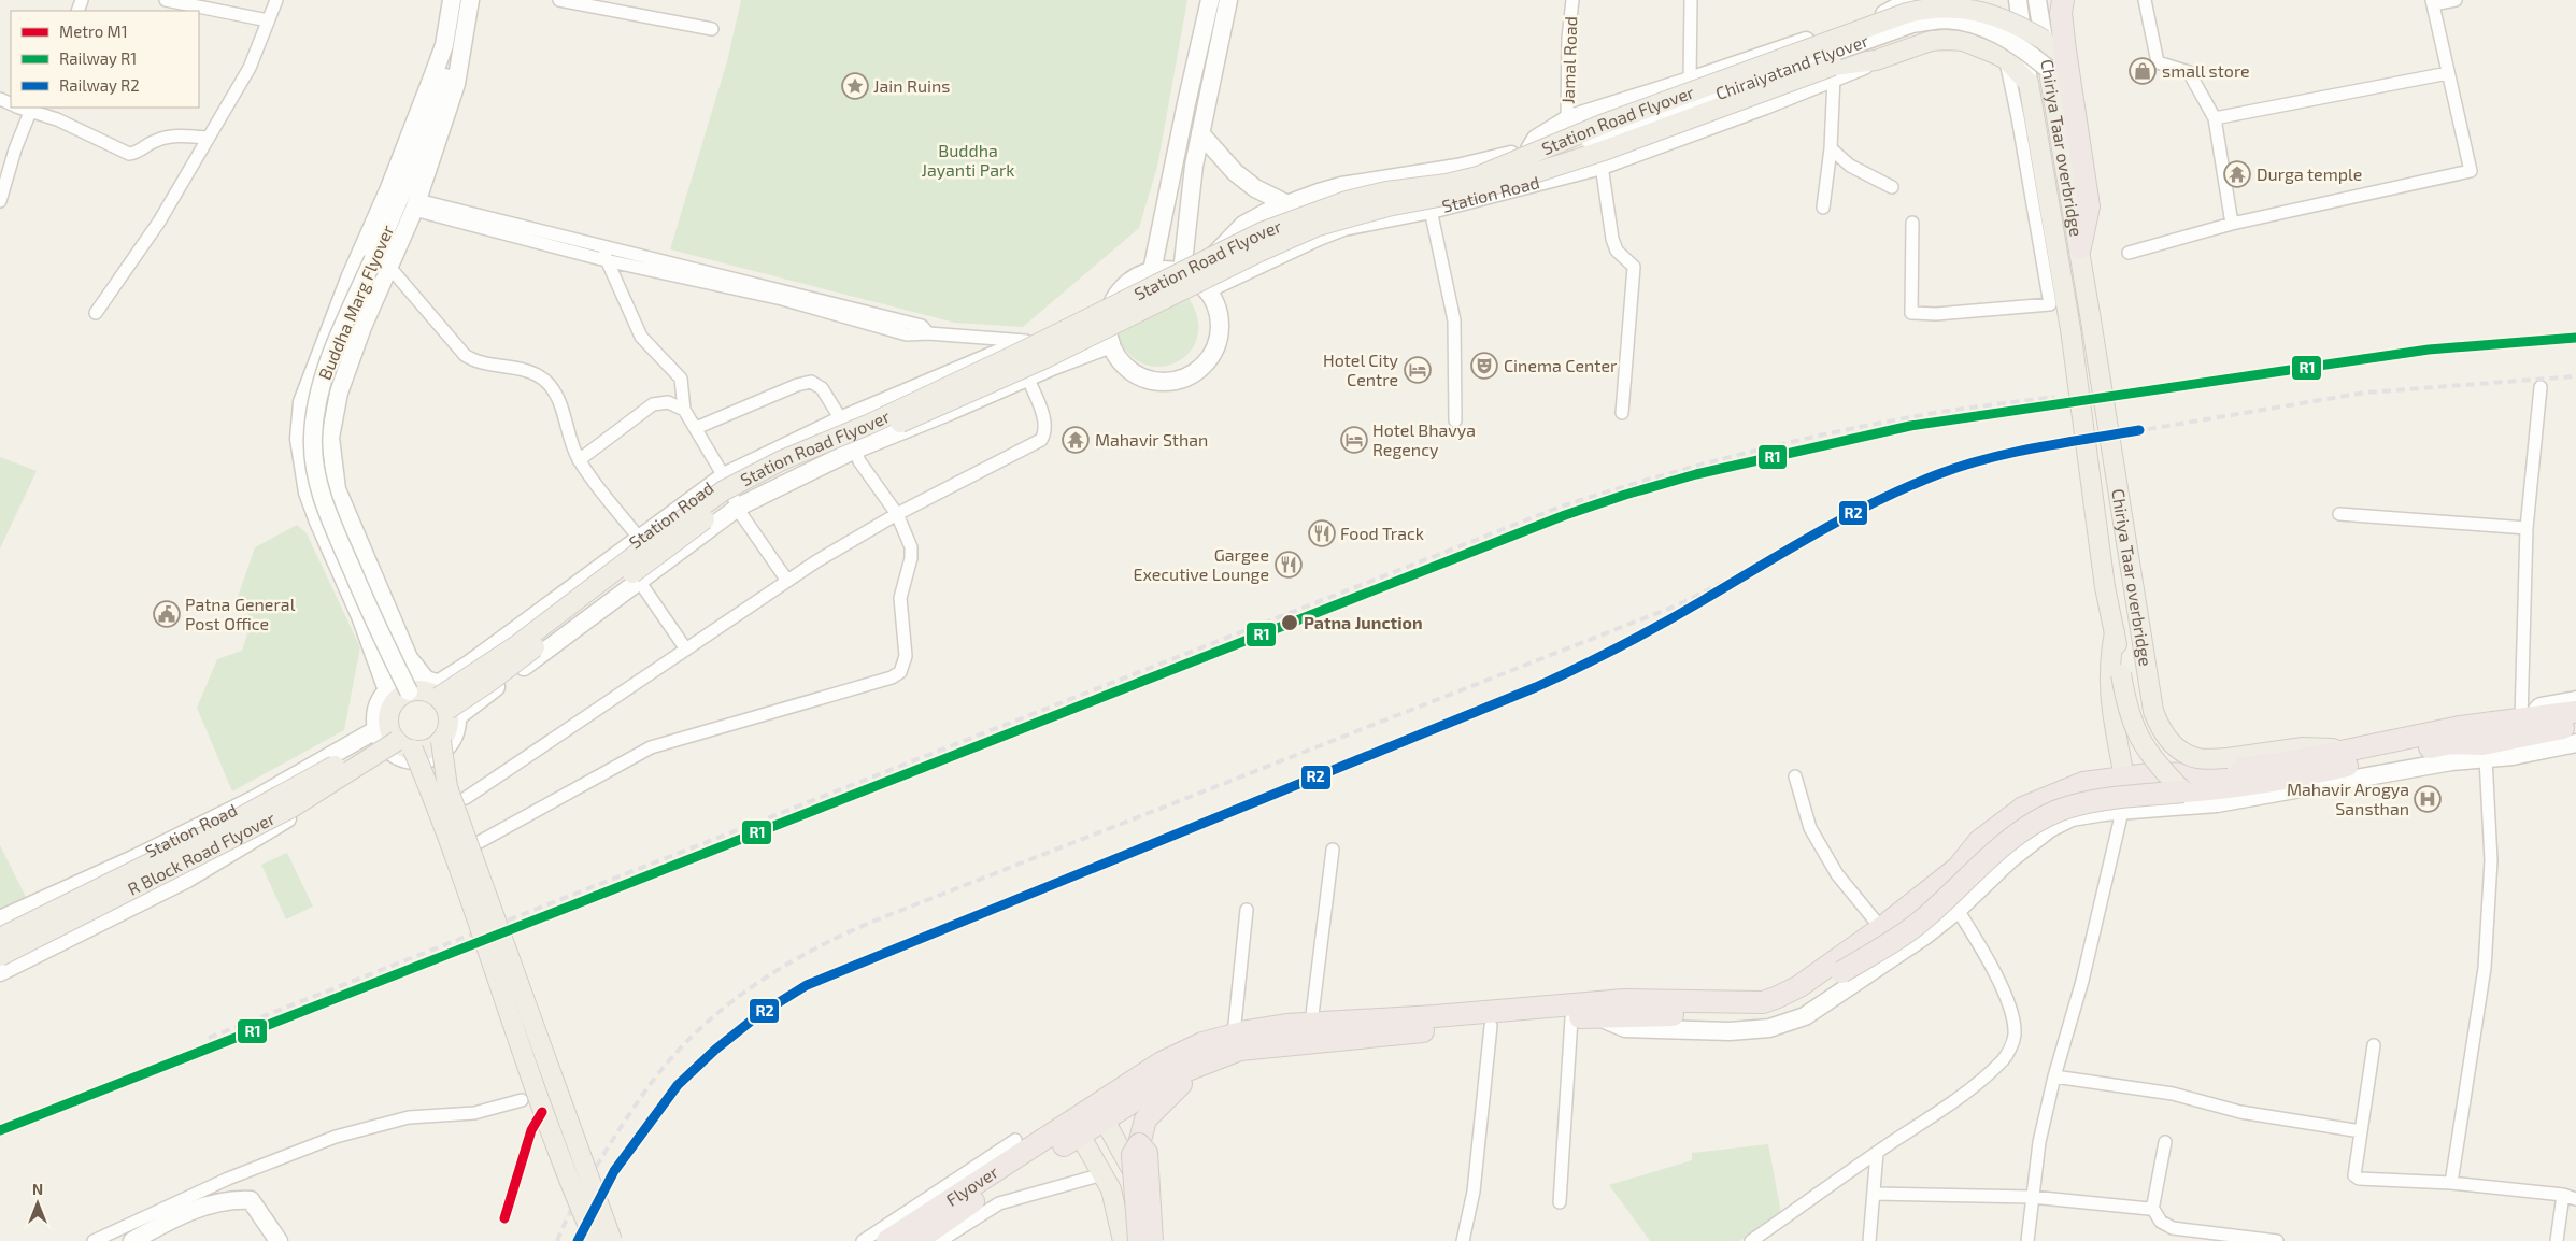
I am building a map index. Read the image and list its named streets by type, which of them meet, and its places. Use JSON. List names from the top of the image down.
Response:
{
  "streets": {
    "highway": ["Chiriya Taar overbridge", "Flyover"],
    "main road": [
      "Chiraiyatand Flyover",
      "Station Road Flyover",
      "Station Road",
      "Buddha Marg Flyover",
      "R Block Road Flyover"
    ],
    "street": ["Jamal Road"]
  },
  "crossings": [
    ["Jamal Road", "Station Road"],
    ["Chiraiyatand Flyover", "Chiriya Taar overbridge"],
    ["Chiraiyatand Flyover", "Station Road"],
    ["Station Road Flyover", "Chiriya Taar overbridge"],
    ["Station Road Flyover", "Station Road"],
    ["Station Road", "R Block Road Flyover"]
  ],
  "parks": ["Buddha Jayanti Park"],
  "places": {
    "shop": ["small store"],
    "place": ["Jain Ruins"],
    "temple": ["Durga temple", "Mahavir Sthan"],
    "theatre": ["Cinema Center"],
    "hotel": ["Hotel City Centre", "Hotel Bhavya Regency"],
    "restaurant": ["Food Track", "Gargee Executive Lounge"],
    "public building": ["Patna General Post Office"],
    "other": ["Patna Junction"],
    "hospital": ["Mahavir Arogya Sansthan"]
  },
  "lines": ["rail line R1", "rail line R2", "metro line M1"],
  "legend": ["Metro M1", "Railway R1", "Railway R2"],
  "north": "top"
}
